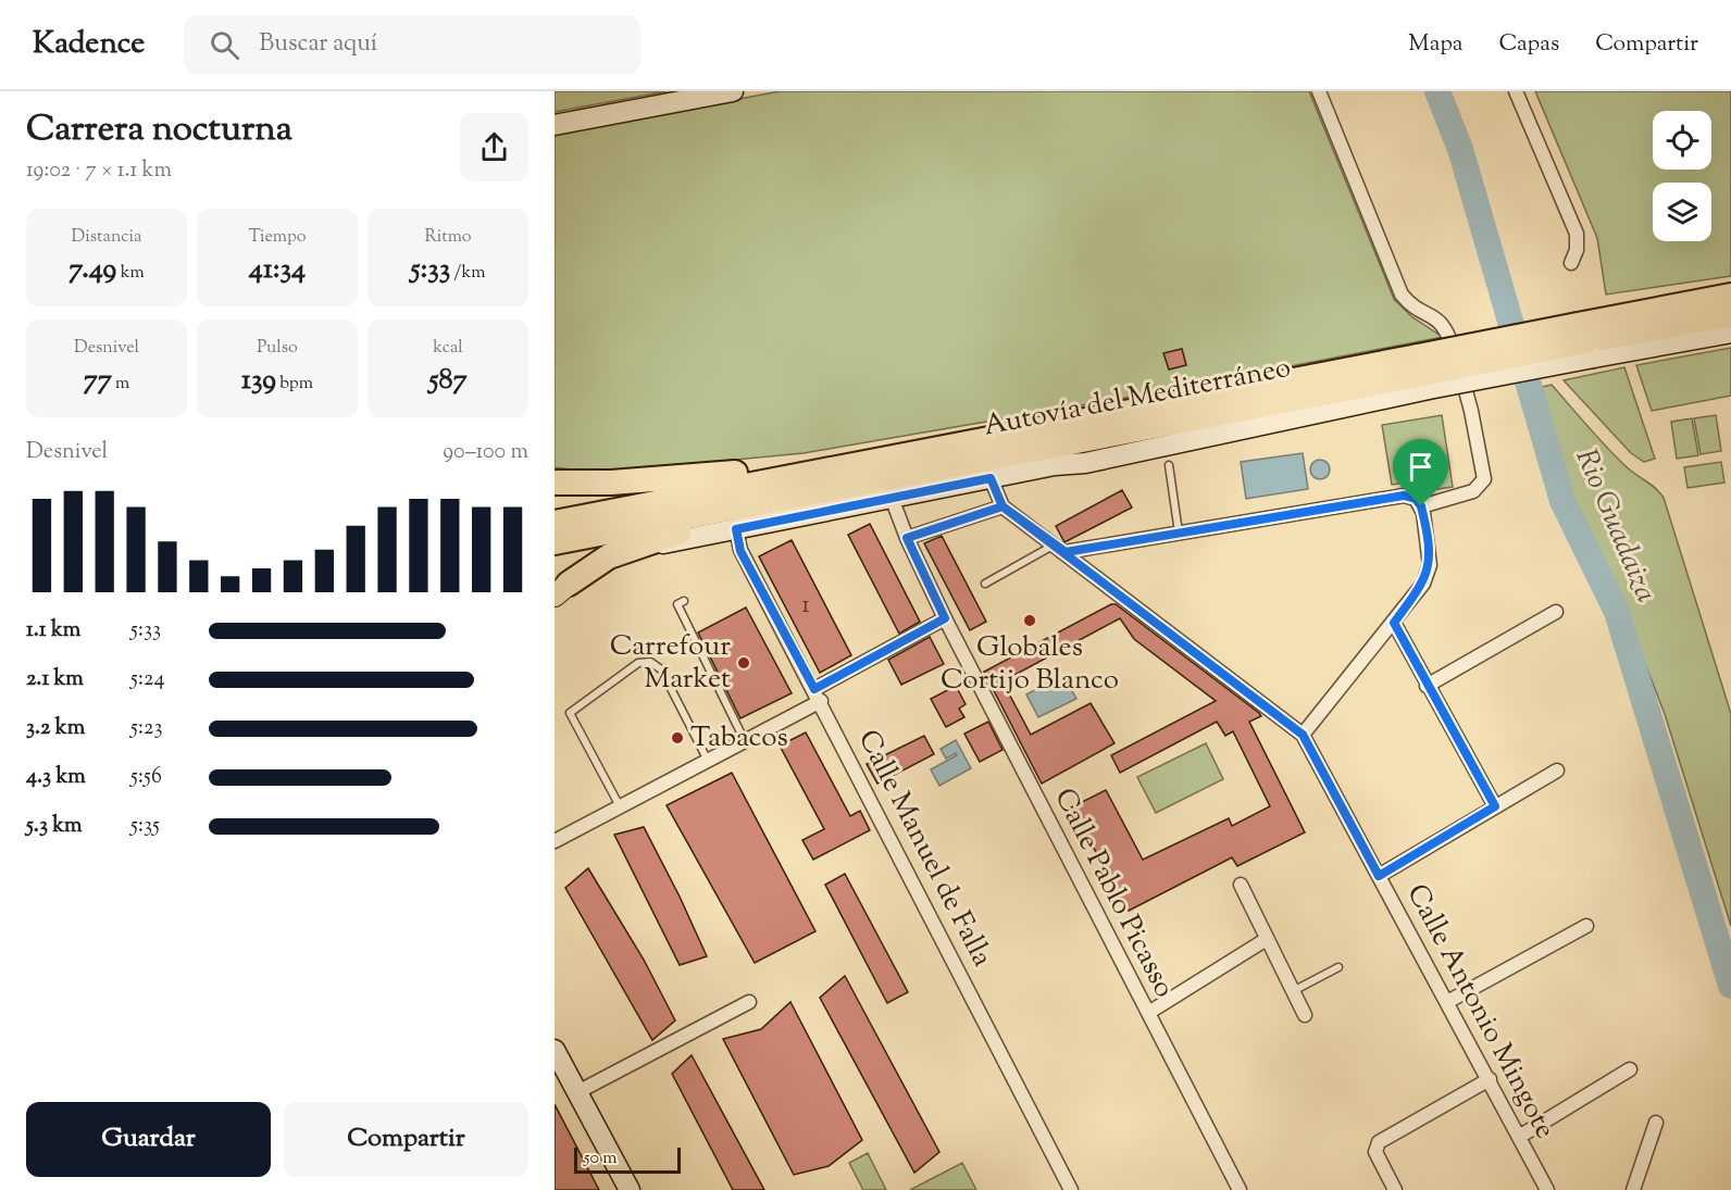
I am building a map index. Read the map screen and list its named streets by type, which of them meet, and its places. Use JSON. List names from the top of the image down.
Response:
{
  "streets": {
    "highway": ["Autovía del Mediterráneo"],
    "street": ["Calle Manuel de Falla", "Calle Pablo Picasso", "Calle Antonio Mingote"]
  },
  "water": ["Rio Guadaiza"],
  "places": ["Globales Cortijo Blanco", "Carrefour Market", "Tabacos"],
  "house_numbers": ["1"],
  "scale_bar": "50 m",
  "page": {
    "header": "Kadence",
    "search": "Buscar aquí",
    "nav": ["Mapa", "Capas", "Compartir"],
    "heading": ["Carrera nocturna", "19:02 · 7 × 1.1 km"],
    "stats": [
      ["Distancia", "7.49 km"],
      ["Tiempo", "41:34"],
      ["Ritmo", "5:33 /km"],
      ["Desnivel", "77 m"],
      ["Pulso", "139 bpm"],
      ["kcal", "587"]
    ],
    "chart": ["Desnivel", "90–100 m"],
    "list": [
      {
        "name": "1.1 km",
        "note": "5:33"
      },
      {
        "name": "2.1 km",
        "note": "5:24"
      },
      {
        "name": "3.2 km",
        "note": "5:23"
      },
      {
        "name": "4.3 km",
        "note": "5:56"
      },
      {
        "name": "5.3 km",
        "note": "5:35"
      }
    ],
    "buttons": ["Guardar", "Compartir"],
    "scale": "50 m"
  }
}
